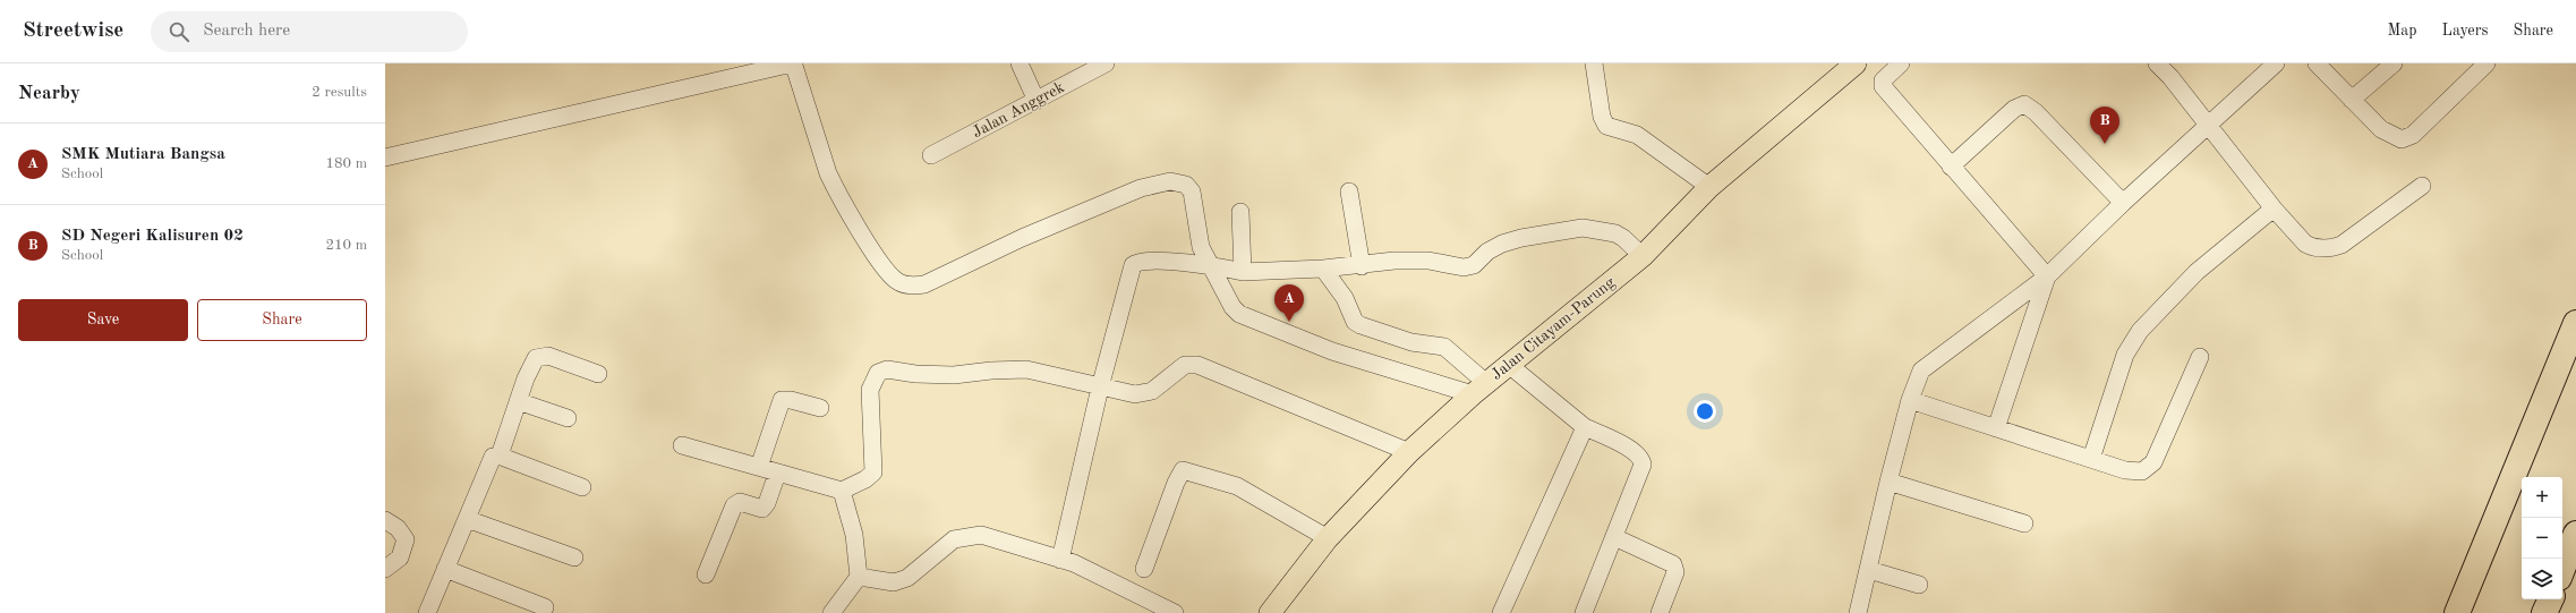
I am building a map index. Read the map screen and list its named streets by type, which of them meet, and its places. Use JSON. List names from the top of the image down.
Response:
{
  "streets": {
    "main road": ["Jalan Citayam-Parung"],
    "street": ["Jalan Anggrek"]
  },
  "page": {
    "header": "Streetwise",
    "search": "Search here",
    "nav": ["Map", "Layers", "Share"],
    "heading": ["Nearby", "2 results"],
    "pins": ["B", "A"],
    "list": [
      {
        "mark": "A",
        "name": "SMK Mutiara Bangsa",
        "note": "School",
        "value": "180 m"
      },
      {
        "mark": "B",
        "name": "SD Negeri Kalisuren 02",
        "note": "School",
        "value": "210 m"
      }
    ],
    "buttons": ["Save", "Share"],
    "map_buttons": ["+", "−"]
  }
}
